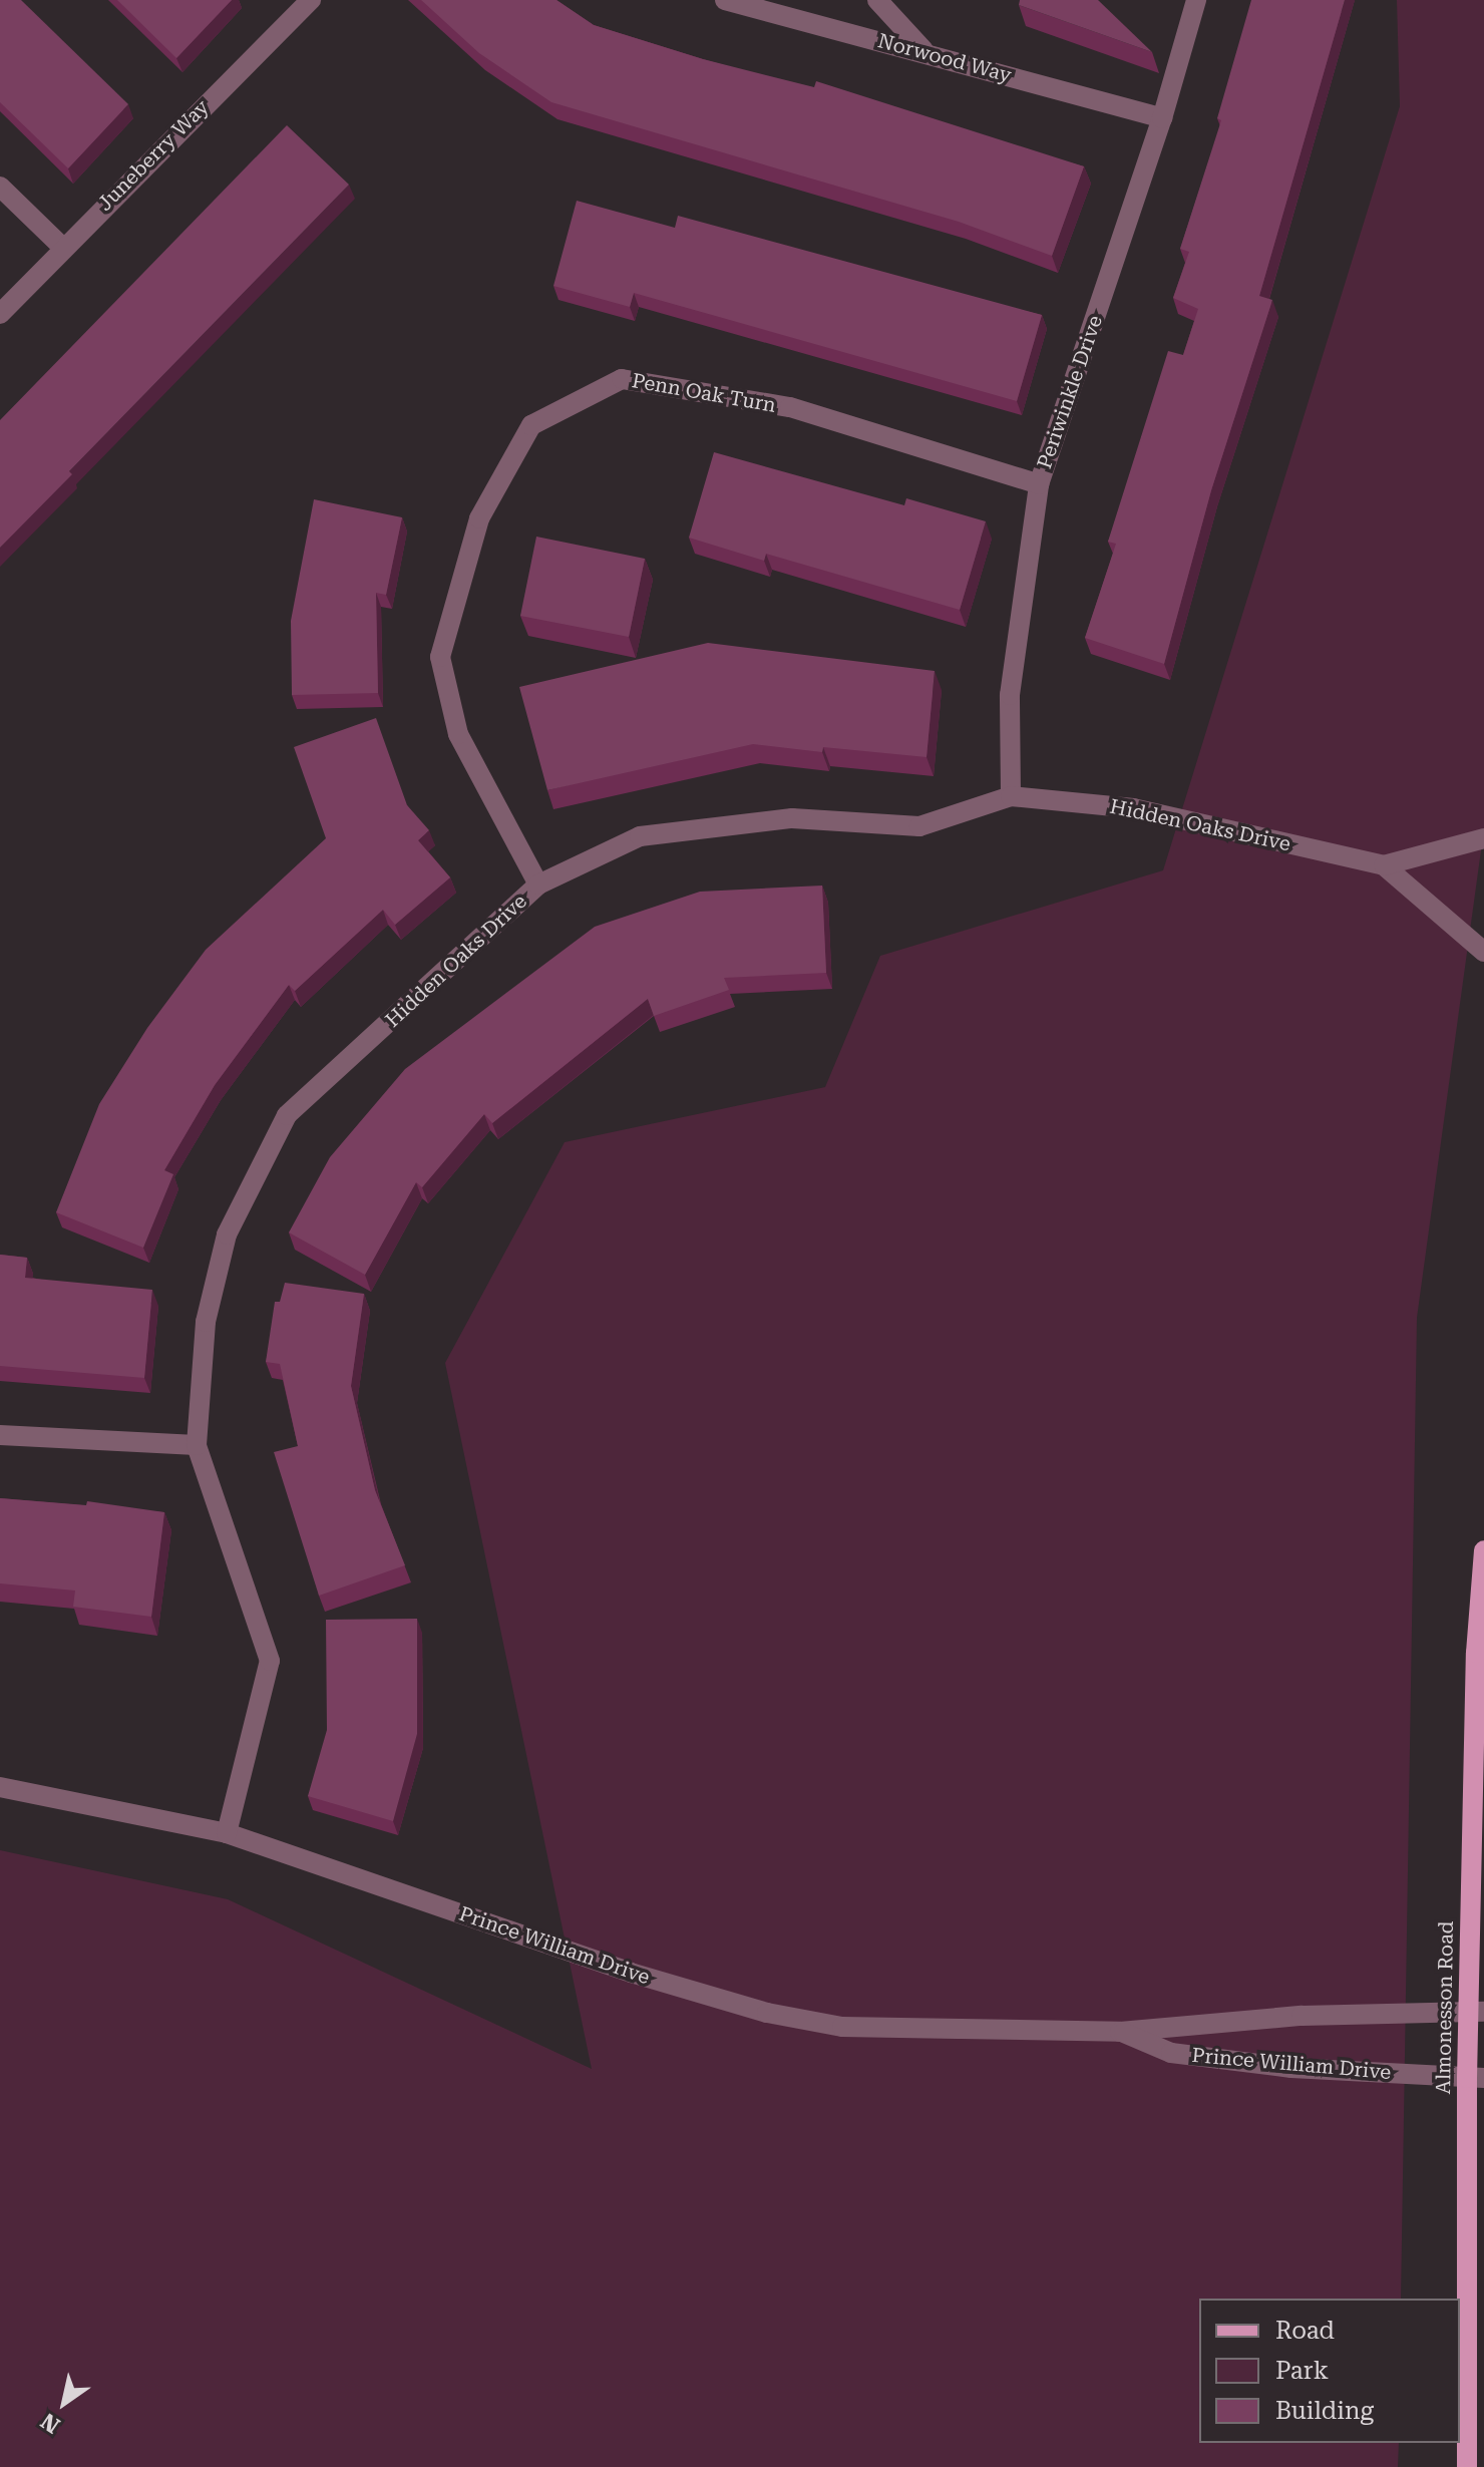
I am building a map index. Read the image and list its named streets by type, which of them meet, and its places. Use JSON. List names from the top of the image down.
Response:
{
  "streets": {
    "main road": ["Almonesson Road"],
    "street": [
      "Norwood Way",
      "Juneberry Way",
      "Periwinkle Drive",
      "Penn Oak Turn",
      "Hidden Oaks Drive",
      "Prince William Drive"
    ]
  },
  "crossings": [
    ["Norwood Way", "Periwinkle Drive"],
    ["Periwinkle Drive", "Penn Oak Turn"],
    ["Periwinkle Drive", "Hidden Oaks Drive"],
    ["Penn Oak Turn", "Hidden Oaks Drive"],
    ["Hidden Oaks Drive", "Prince William Drive"],
    ["Prince William Drive", "Almonesson Road"]
  ],
  "legend": ["Road", "Park", "Building"],
  "north": "bottom left"
}
